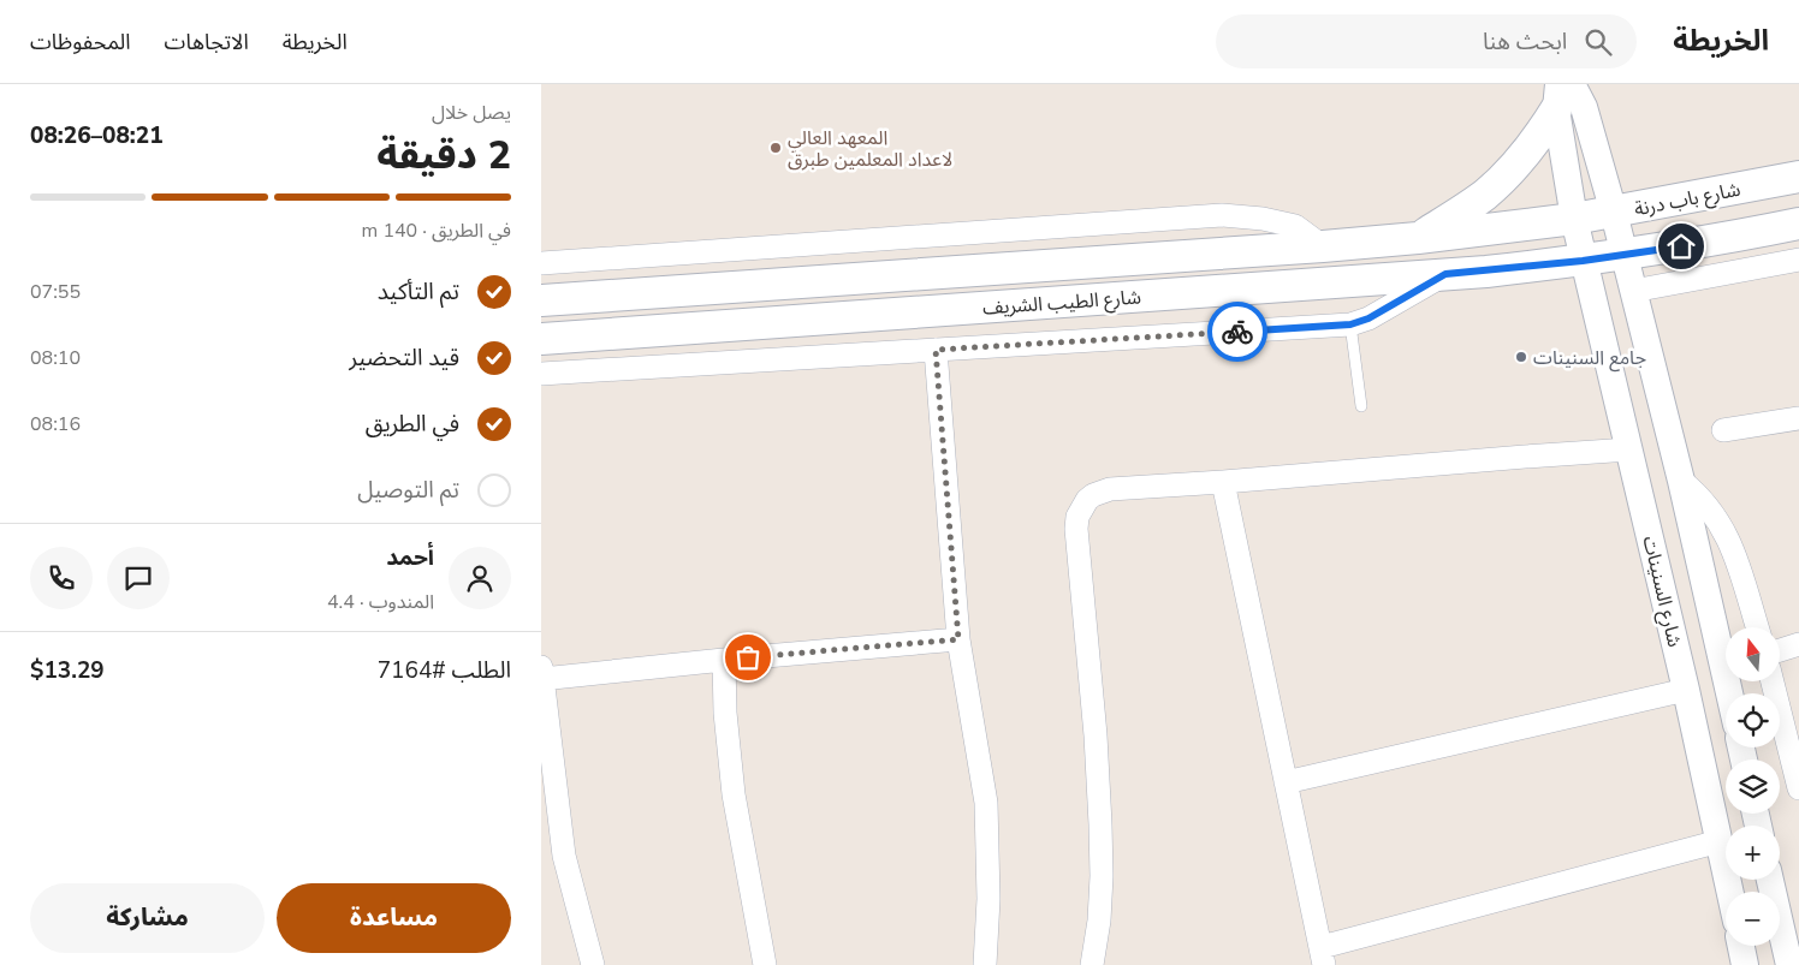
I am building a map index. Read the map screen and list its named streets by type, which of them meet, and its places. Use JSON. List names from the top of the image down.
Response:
{
  "streets": {
    "main road": ["شارع باب درنة", "شارع الطيب الشريف"],
    "street": ["شارع السنينات"]
  },
  "crossings": [
    ["شارع باب درنة", "شارع الطيب الشريف"],
    ["شارع باب درنة", "شارع السنينات"],
    ["شارع الطيب الشريف", "شارع السنينات"]
  ],
  "places": ["المعهد العالي لاعداد المعلمين طبرق", "جامع السنينات"],
  "north": "top",
  "page": {
    "header": "الخريطة",
    "search": "ابحث هنا",
    "nav": ["الخريطة", "الاتجاهات", "المحفوظات"],
    "heading": ["2 دقيقة", "يصل خلال", "08:21–08:26"],
    "panel": [
      "أحمد",
      "المندوب · 4.4",
      "الطلب #7164",
      "$13.29"
    ],
    "bar": "في الطريق · 140 m",
    "list": [
      ["تم التأكيد", "07:55"],
      ["قيد التحضير", "08:10"],
      ["في الطريق", "08:16"],
      "تم التوصيل"
    ],
    "map_buttons": ["+", "−"],
    "buttons": ["مساعدة", "مشاركة"]
  }
}
